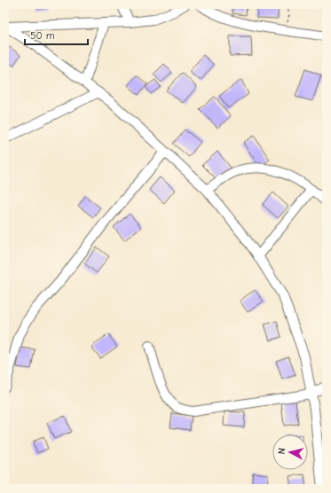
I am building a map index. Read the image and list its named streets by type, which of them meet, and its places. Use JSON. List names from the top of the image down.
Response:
{
  "scale_bar": "50 m",
  "north": "left"
}
